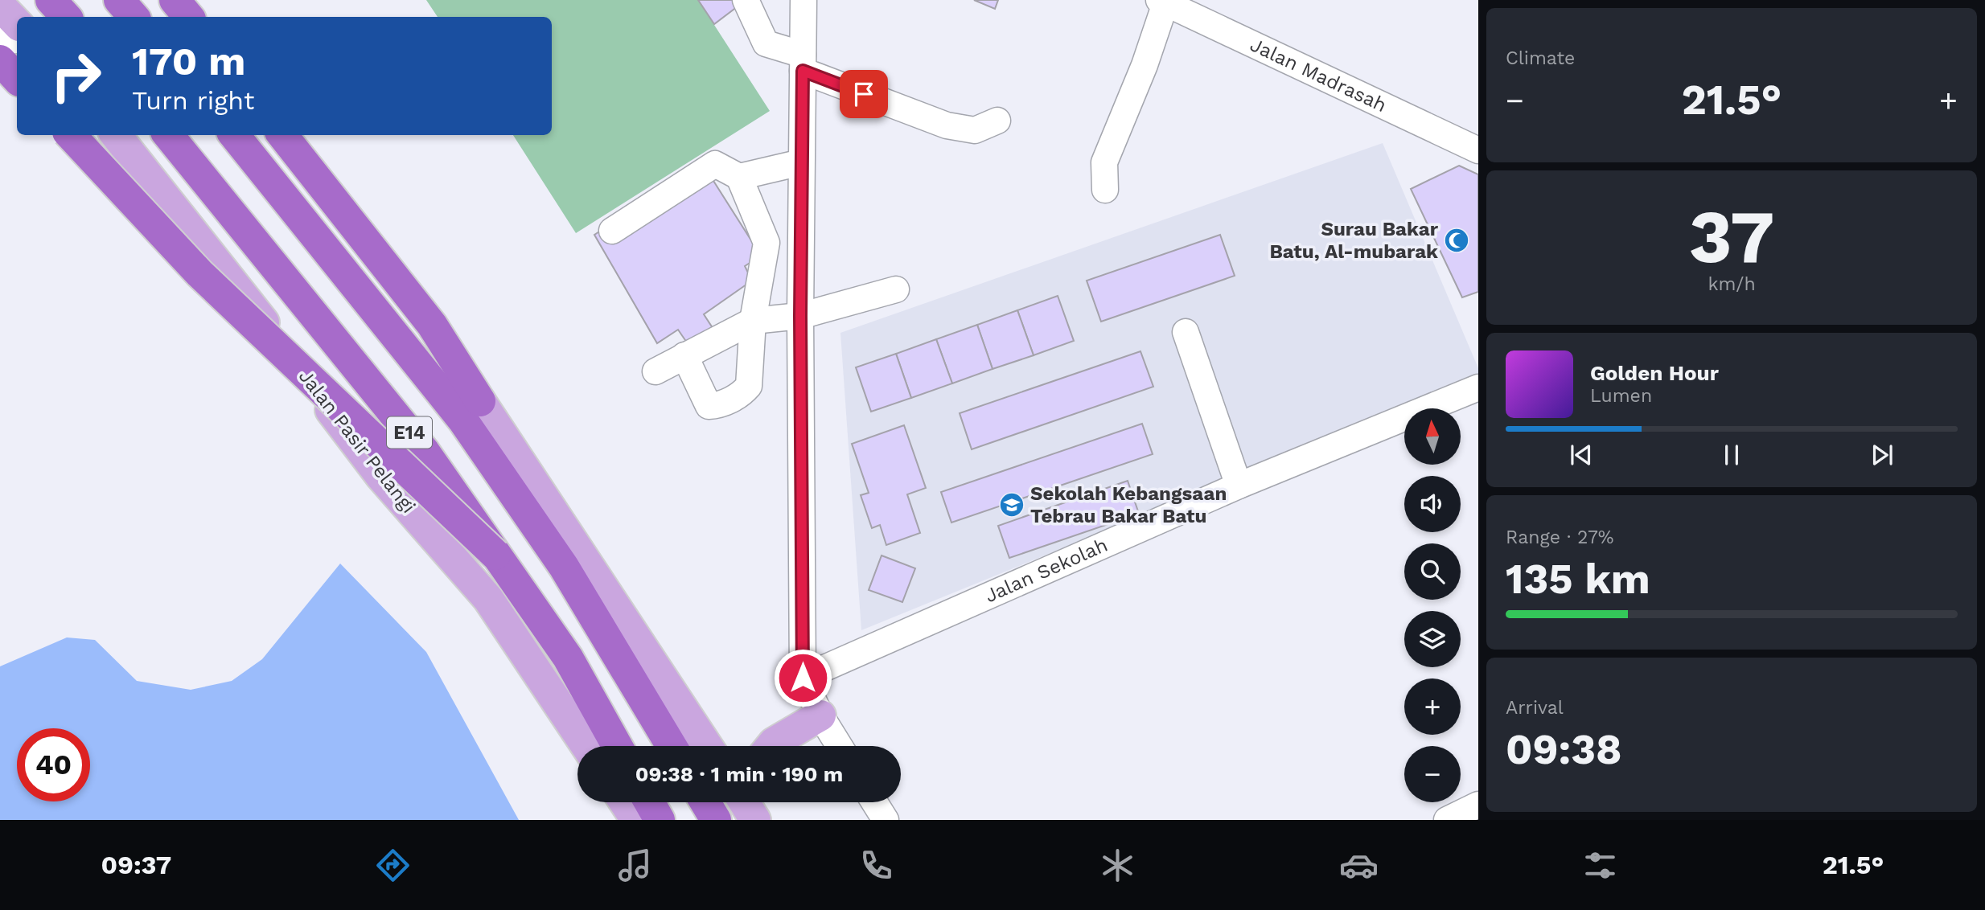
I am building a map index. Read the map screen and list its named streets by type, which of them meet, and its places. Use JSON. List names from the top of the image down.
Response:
{
  "streets": {
    "highway": ["E14"],
    "main road": ["Jalan Pasir Pelangi"],
    "street": ["Jalan Madrasah", "Jalan Sekolah"]
  },
  "places": {
    "mosque": ["Surau Bakar Batu, Al-mubarak"],
    "school or university": ["Sekolah Kebangsaan Tebrau Bakar Batu"]
  },
  "north": "top",
  "page": {
    "tile": [
      "Climate",
      ["37", "km/h"],
      ["Range · 27%", "135 km"],
      ["Arrival", "09:38"]
    ],
    "turn": ["170 m", "Turn right"],
    "heat": ["−", "21.5°", "+"],
    "song": ["Golden Hour", "Lumen"],
    "map_buttons": ["+", "−"],
    "limit": "40",
    "trip": "09:38 · 1 min · 190 m",
    "tabs": ["09:37", "21.5°"]
  }
}
